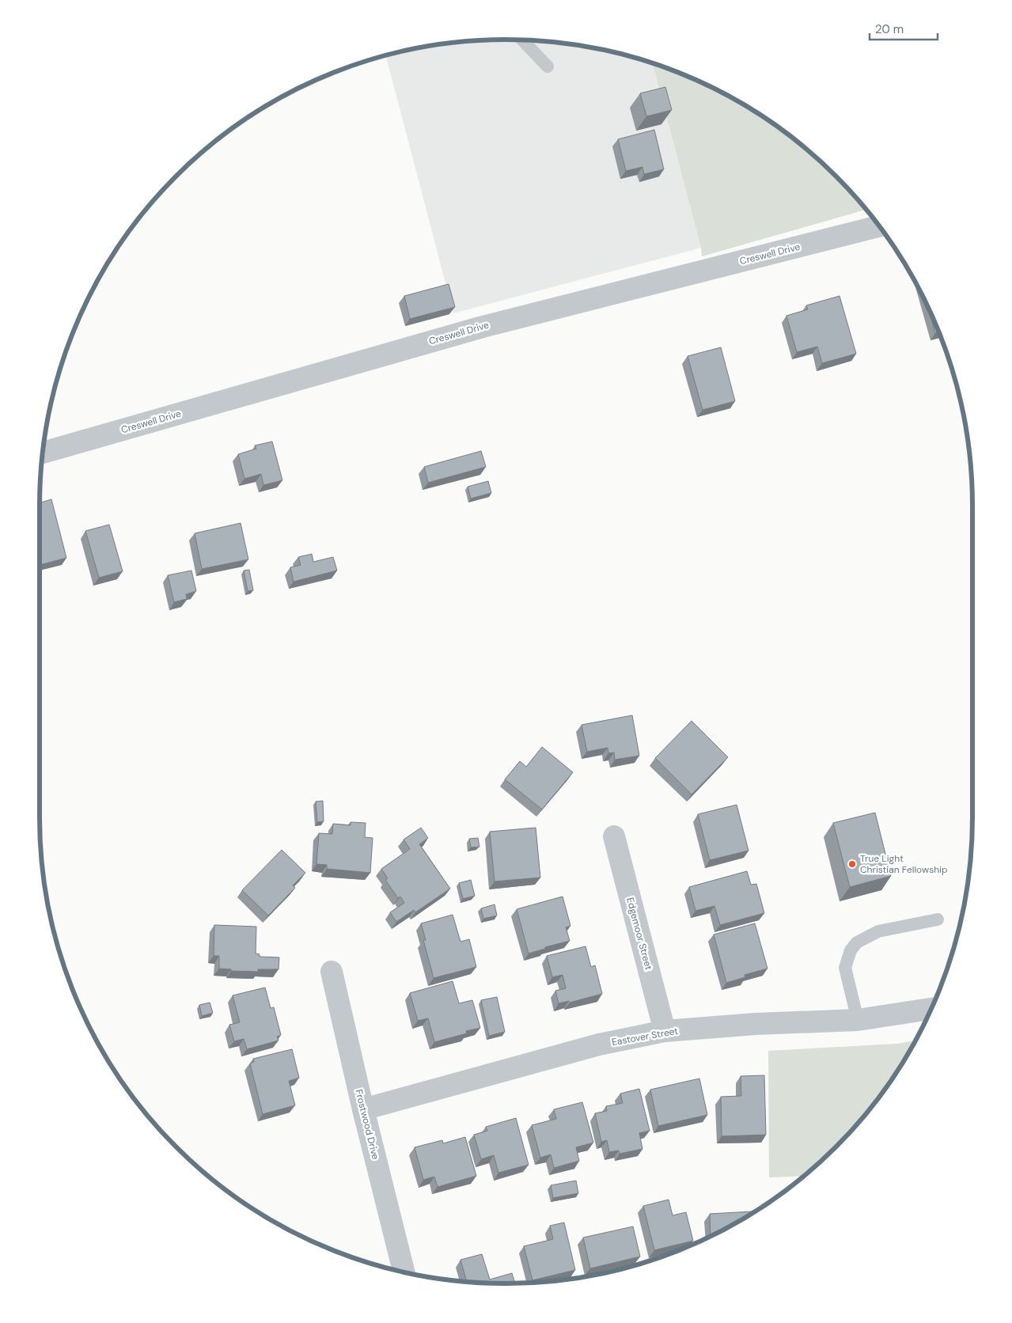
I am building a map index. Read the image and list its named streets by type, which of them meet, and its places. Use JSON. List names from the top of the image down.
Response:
{
  "streets": {
    "street": [
      "Creswell Drive",
      "Edgemoor Street",
      "Eastover Street",
      "Frostwood Drive"
    ]
  },
  "crossings": [
    ["Edgemoor Street", "Eastover Street"],
    ["Eastover Street", "Frostwood Drive"]
  ],
  "places": ["True Light Christian Fellowship"],
  "scale_bar": "20 m"
}
